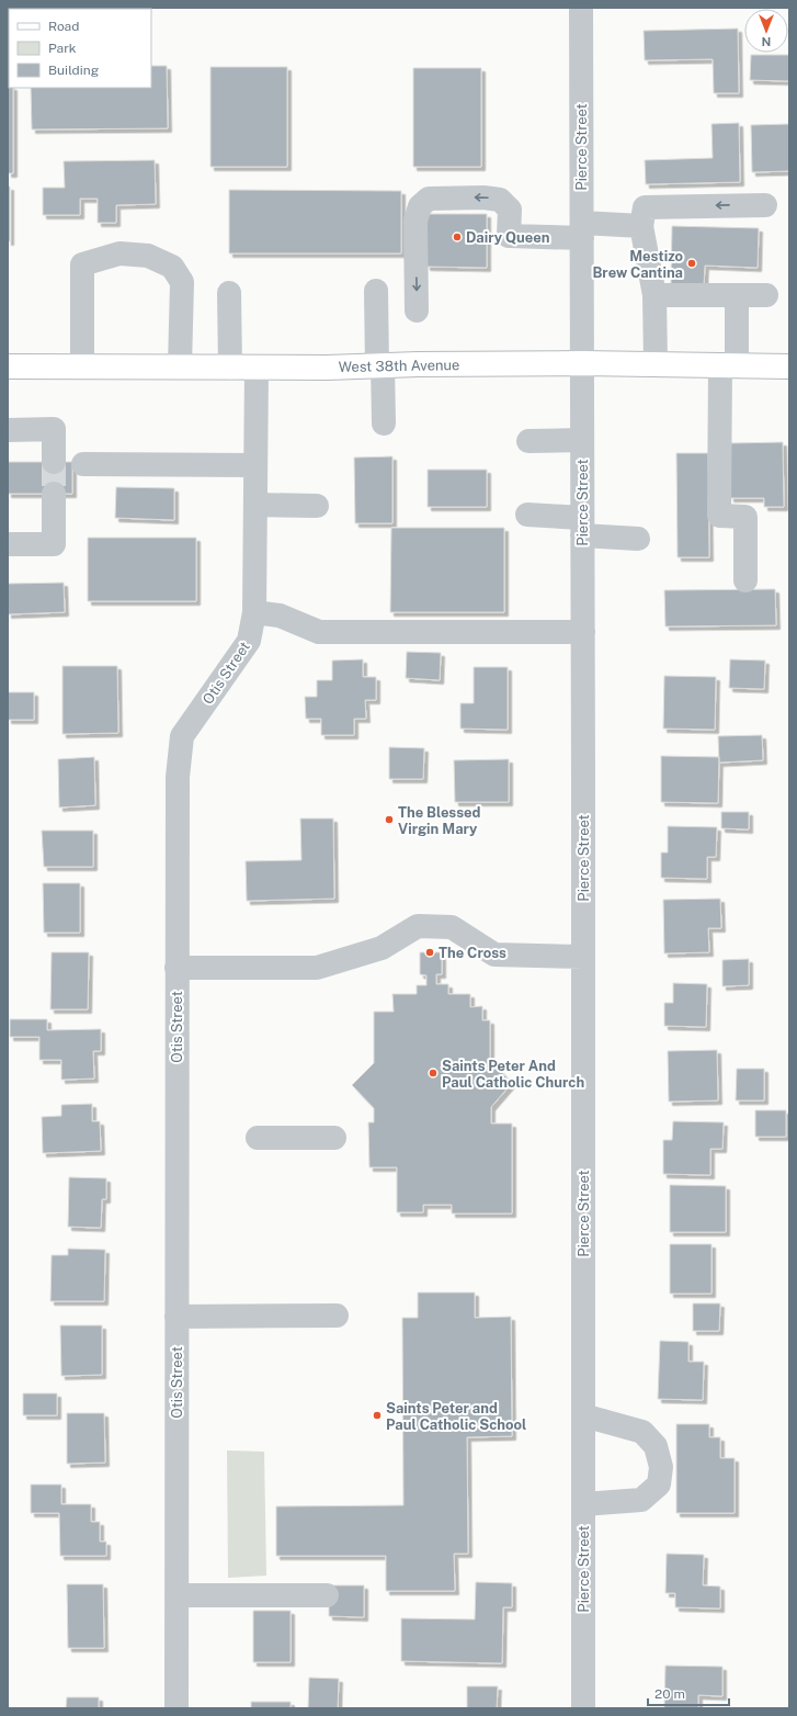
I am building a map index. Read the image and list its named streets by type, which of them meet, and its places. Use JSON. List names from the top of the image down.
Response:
{
  "streets": {
    "main road": ["West 38th Avenue"],
    "street": ["Pierce Street", "Otis Street"]
  },
  "crossings": [
    ["Pierce Street", "West 38th Avenue"],
    ["West 38th Avenue", "Otis Street"]
  ],
  "places": [
    "Dairy Queen",
    "Mestizo Brew Cantina",
    "The Blessed Virgin Mary",
    "The Cross",
    "Saints Peter And Paul Catholic Church",
    "Saints Peter and Paul Catholic School"
  ],
  "legend": ["Road", "Park", "Building"],
  "scale_bar": "20 m",
  "north": "bottom"
}
